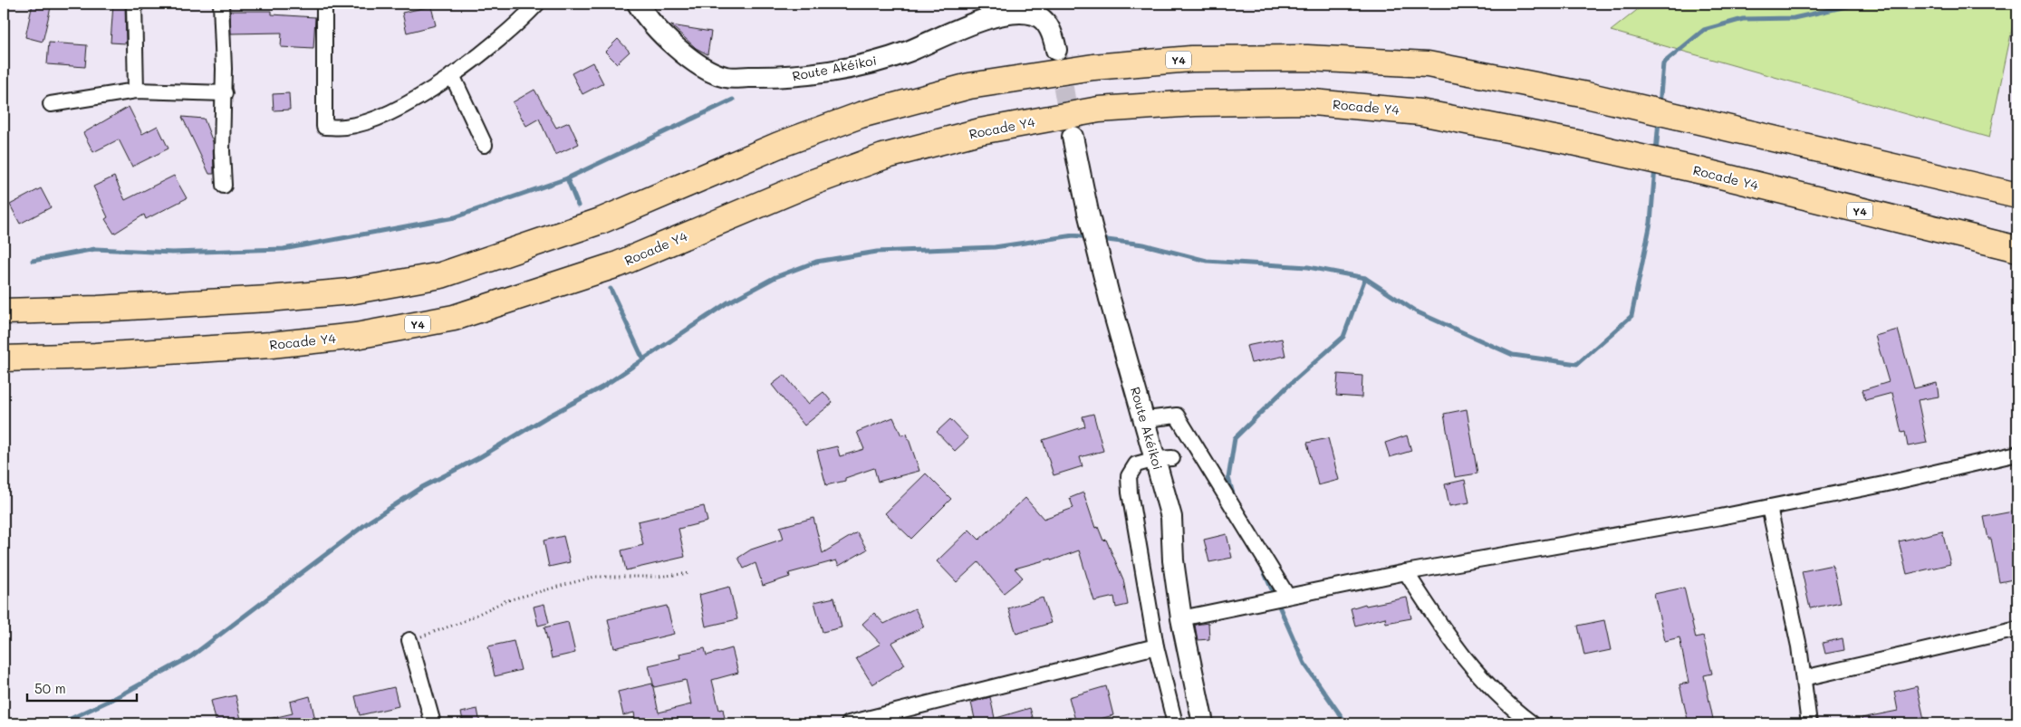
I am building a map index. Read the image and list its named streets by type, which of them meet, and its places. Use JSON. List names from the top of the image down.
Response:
{
  "streets": {
    "highway": ["Y4", "Rocade Y4"],
    "street": ["Route Akéikoi"]
  },
  "scale_bar": "50 m"
}
